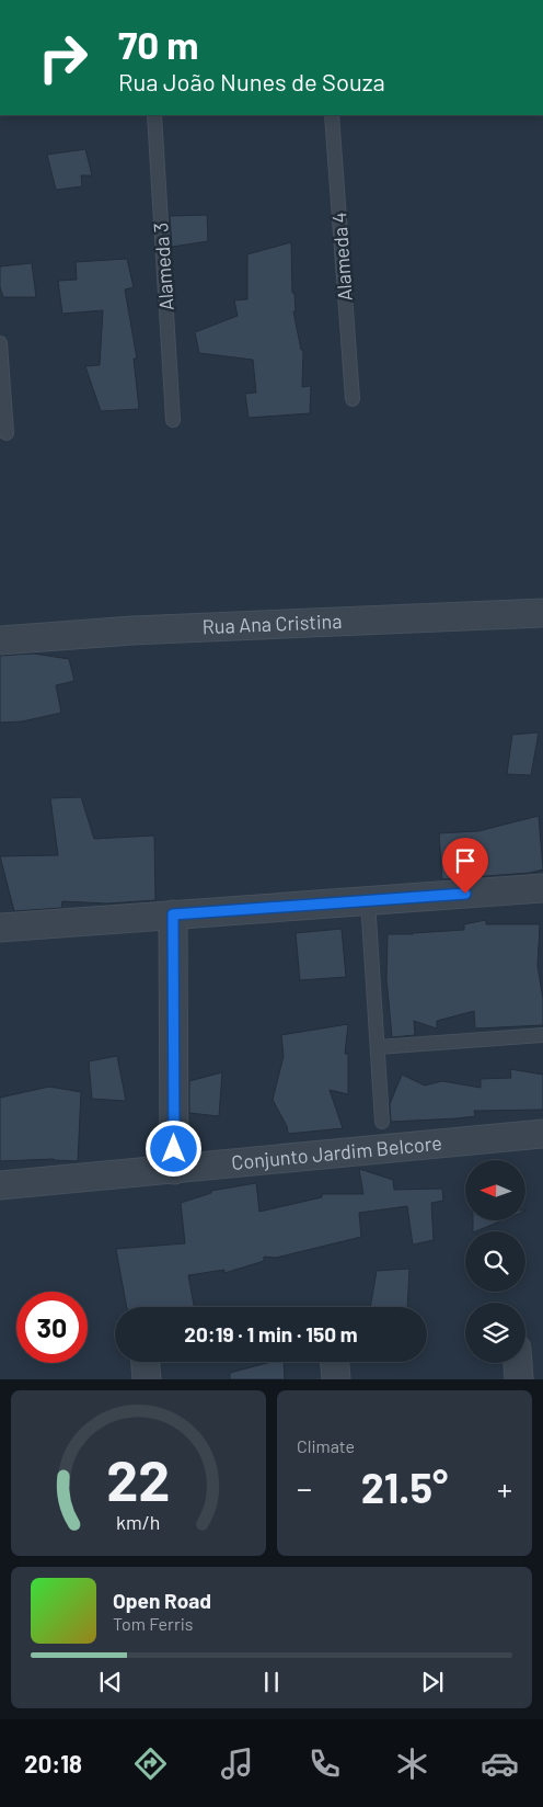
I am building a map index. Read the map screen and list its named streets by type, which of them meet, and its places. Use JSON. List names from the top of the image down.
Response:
{
  "streets": {
    "street": ["Rua Ana Cristina", "Conjunto Jardim Belcore"],
    "lane": ["Alameda 4", "Alameda 3"]
  },
  "north": "left",
  "page": {
    "turn": ["70 m", "Rua João Nunes de Souza"],
    "limit": "30",
    "trip": "20:19 · 1 min · 150 m",
    "tile": "Climate",
    "heat": ["−", "21.5°", "+"],
    "song": ["Open Road", "Tom Ferris"],
    "tabs": "20:18",
    "gauge": ["22", "km/h"]
  }
}
